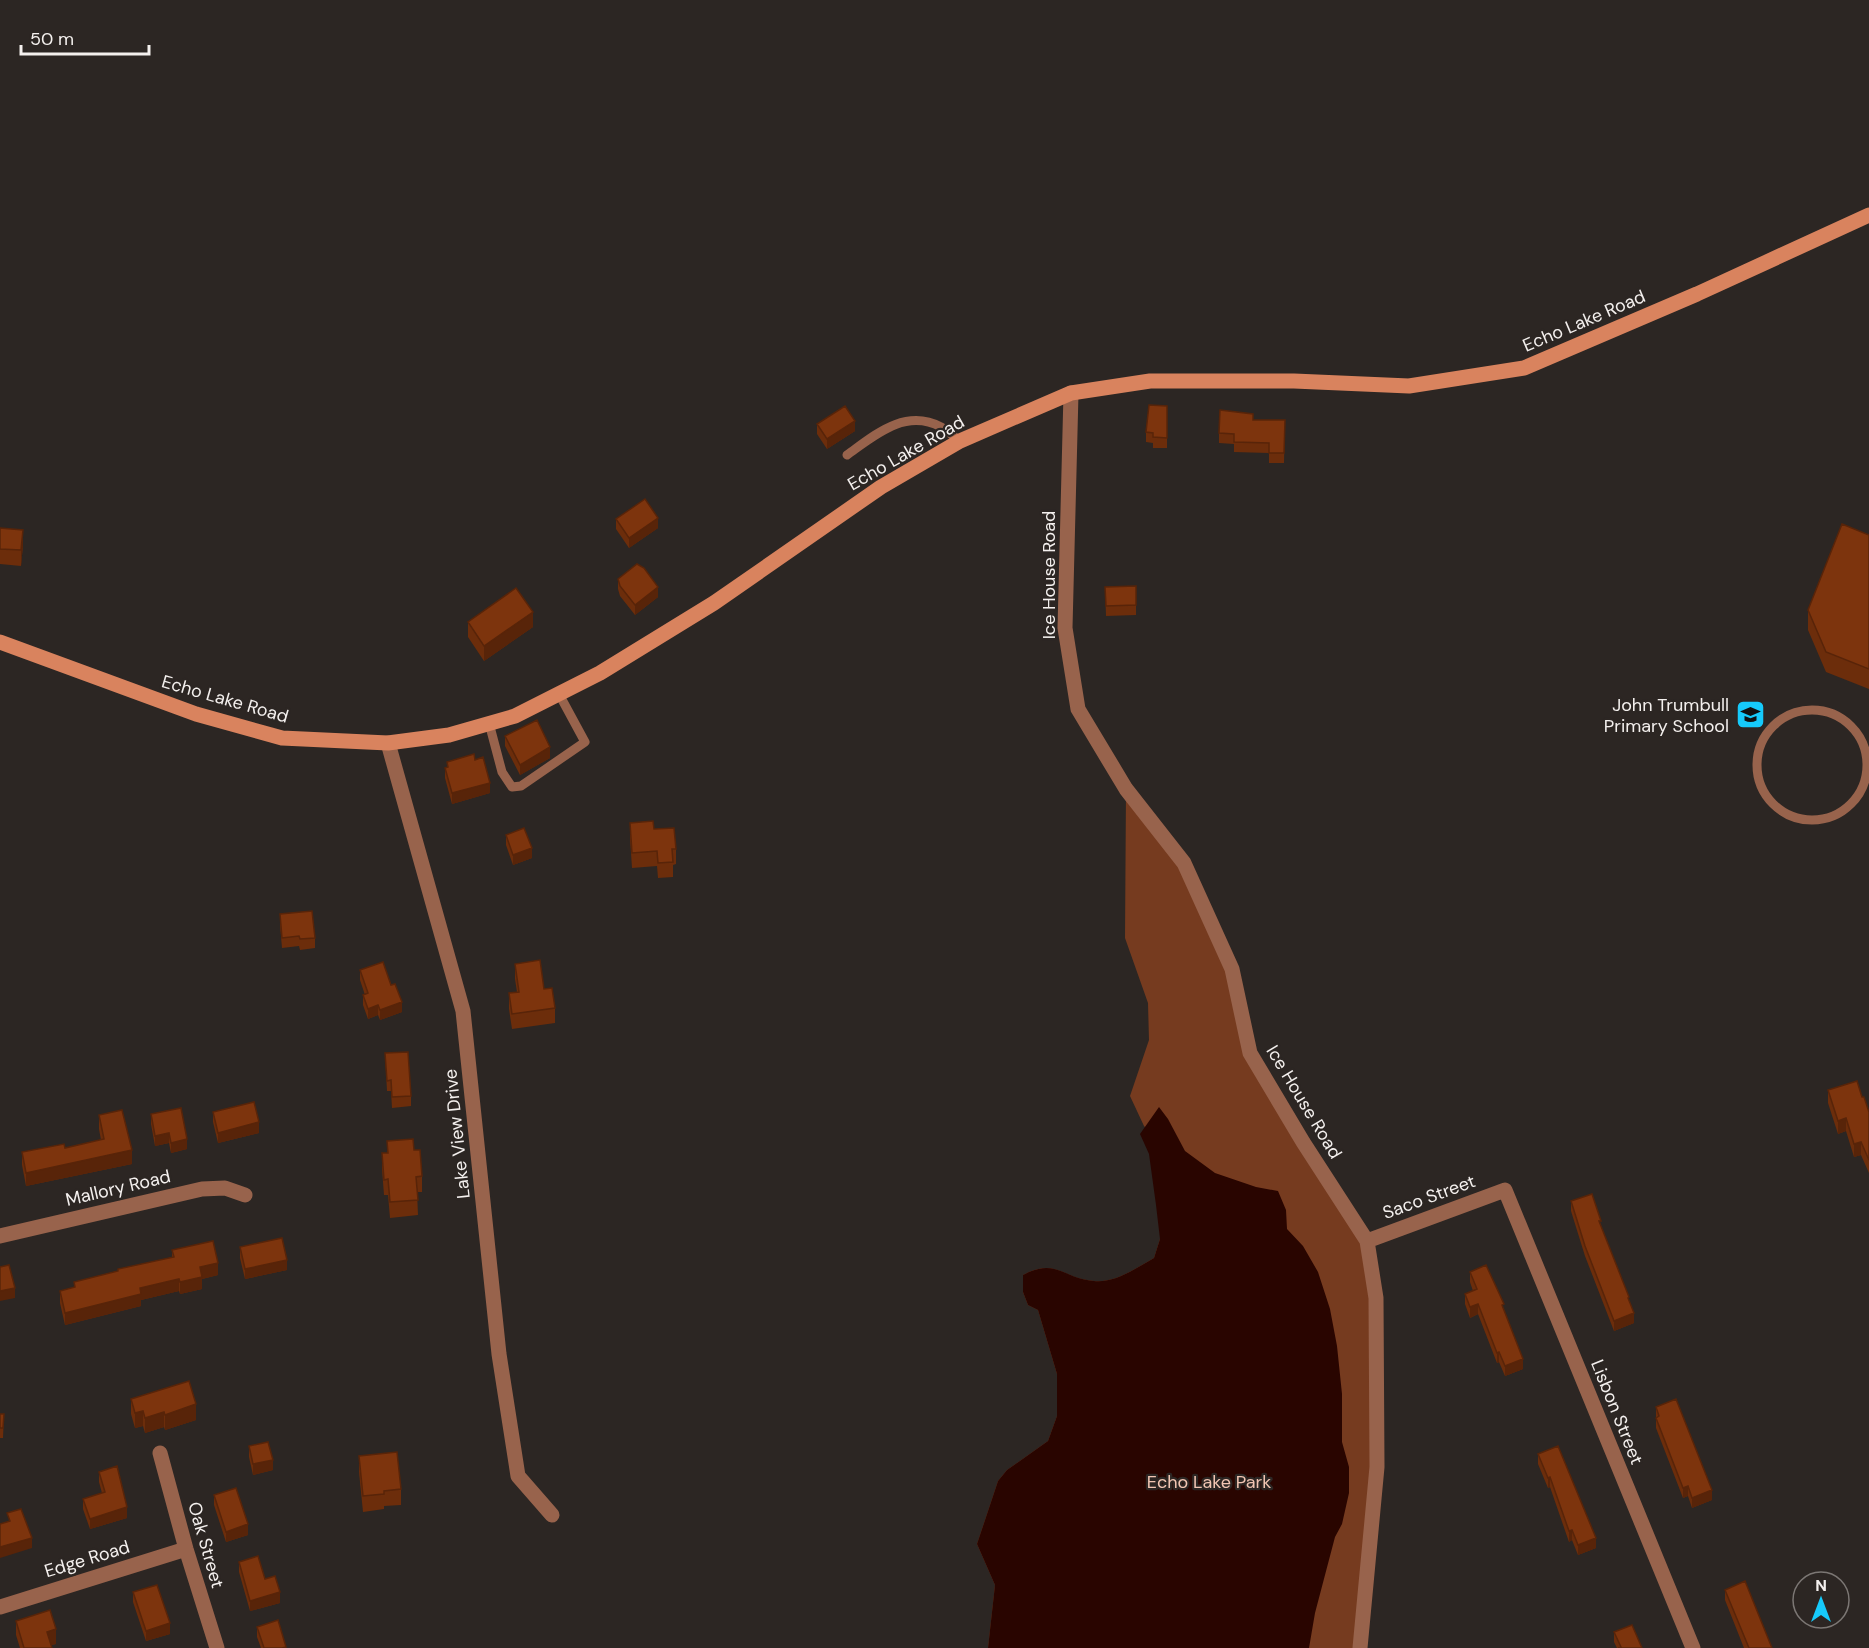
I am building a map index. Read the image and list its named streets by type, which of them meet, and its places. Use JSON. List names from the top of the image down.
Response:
{
  "streets": {
    "main road": ["Echo Lake Road"],
    "street": [
      "Ice House Road",
      "Lake View Drive",
      "Mallory Road",
      "Saco Street",
      "Lisbon Street",
      "Oak Street",
      "Edge Road"
    ]
  },
  "crossings": [
    ["Echo Lake Road", "Ice House Road"],
    ["Echo Lake Road", "Lake View Drive"],
    ["Ice House Road", "Saco Street"],
    ["Saco Street", "Lisbon Street"],
    ["Oak Street", "Edge Road"]
  ],
  "parks": ["Echo Lake Park"],
  "places": {
    "school or university": ["John Trumbull Primary School"]
  },
  "scale_bar": "50 m",
  "north": "top"
}
